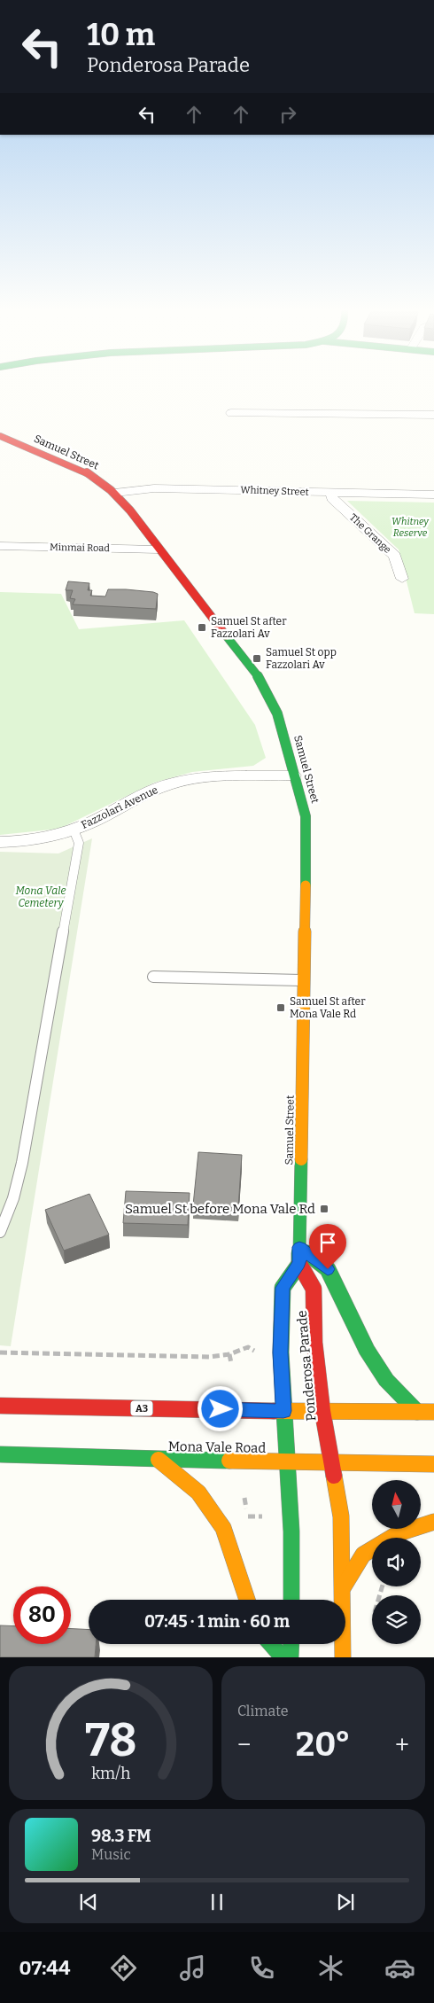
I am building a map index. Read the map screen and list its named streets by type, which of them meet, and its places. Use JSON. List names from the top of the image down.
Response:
{
  "streets": {
    "main road": [
      "Samuel Street",
      "Ponderosa Parade",
      "A3",
      "Mona Vale Road"
    ],
    "street": [
      "Whitney Street",
      "The Grange",
      "Minmai Road",
      "Fazzolari Avenue"
    ]
  },
  "crossings": [
    ["Samuel Street", "Whitney Street"],
    ["Samuel Street", "Minmai Road"],
    ["Samuel Street", "Fazzolari Avenue"],
    ["Samuel Street", "Ponderosa Parade"],
    ["Whitney Street", "The Grange"],
    ["Ponderosa Parade", "A3"],
    ["Ponderosa Parade", "Mona Vale Road"]
  ],
  "parks": ["Whitney Reserve", "Mona Vale Cemetery"],
  "places": {
    "transit": [
      "Samuel St after Fazzolari Av",
      "Samuel St opp Fazzolari Av",
      "Samuel St after Mona Vale Rd",
      "Samuel St before Mona Vale Rd"
    ]
  },
  "north": "top",
  "page": {
    "turn": ["10 m", "Ponderosa Parade"],
    "limit": "80",
    "trip": "07:45 · 1 min · 60 m",
    "tile": "Climate",
    "heat": ["−", "20°", "+"],
    "song": ["98.3 FM", "Music"],
    "tabs": "07:44",
    "gauge": ["78", "km/h"]
  }
}
